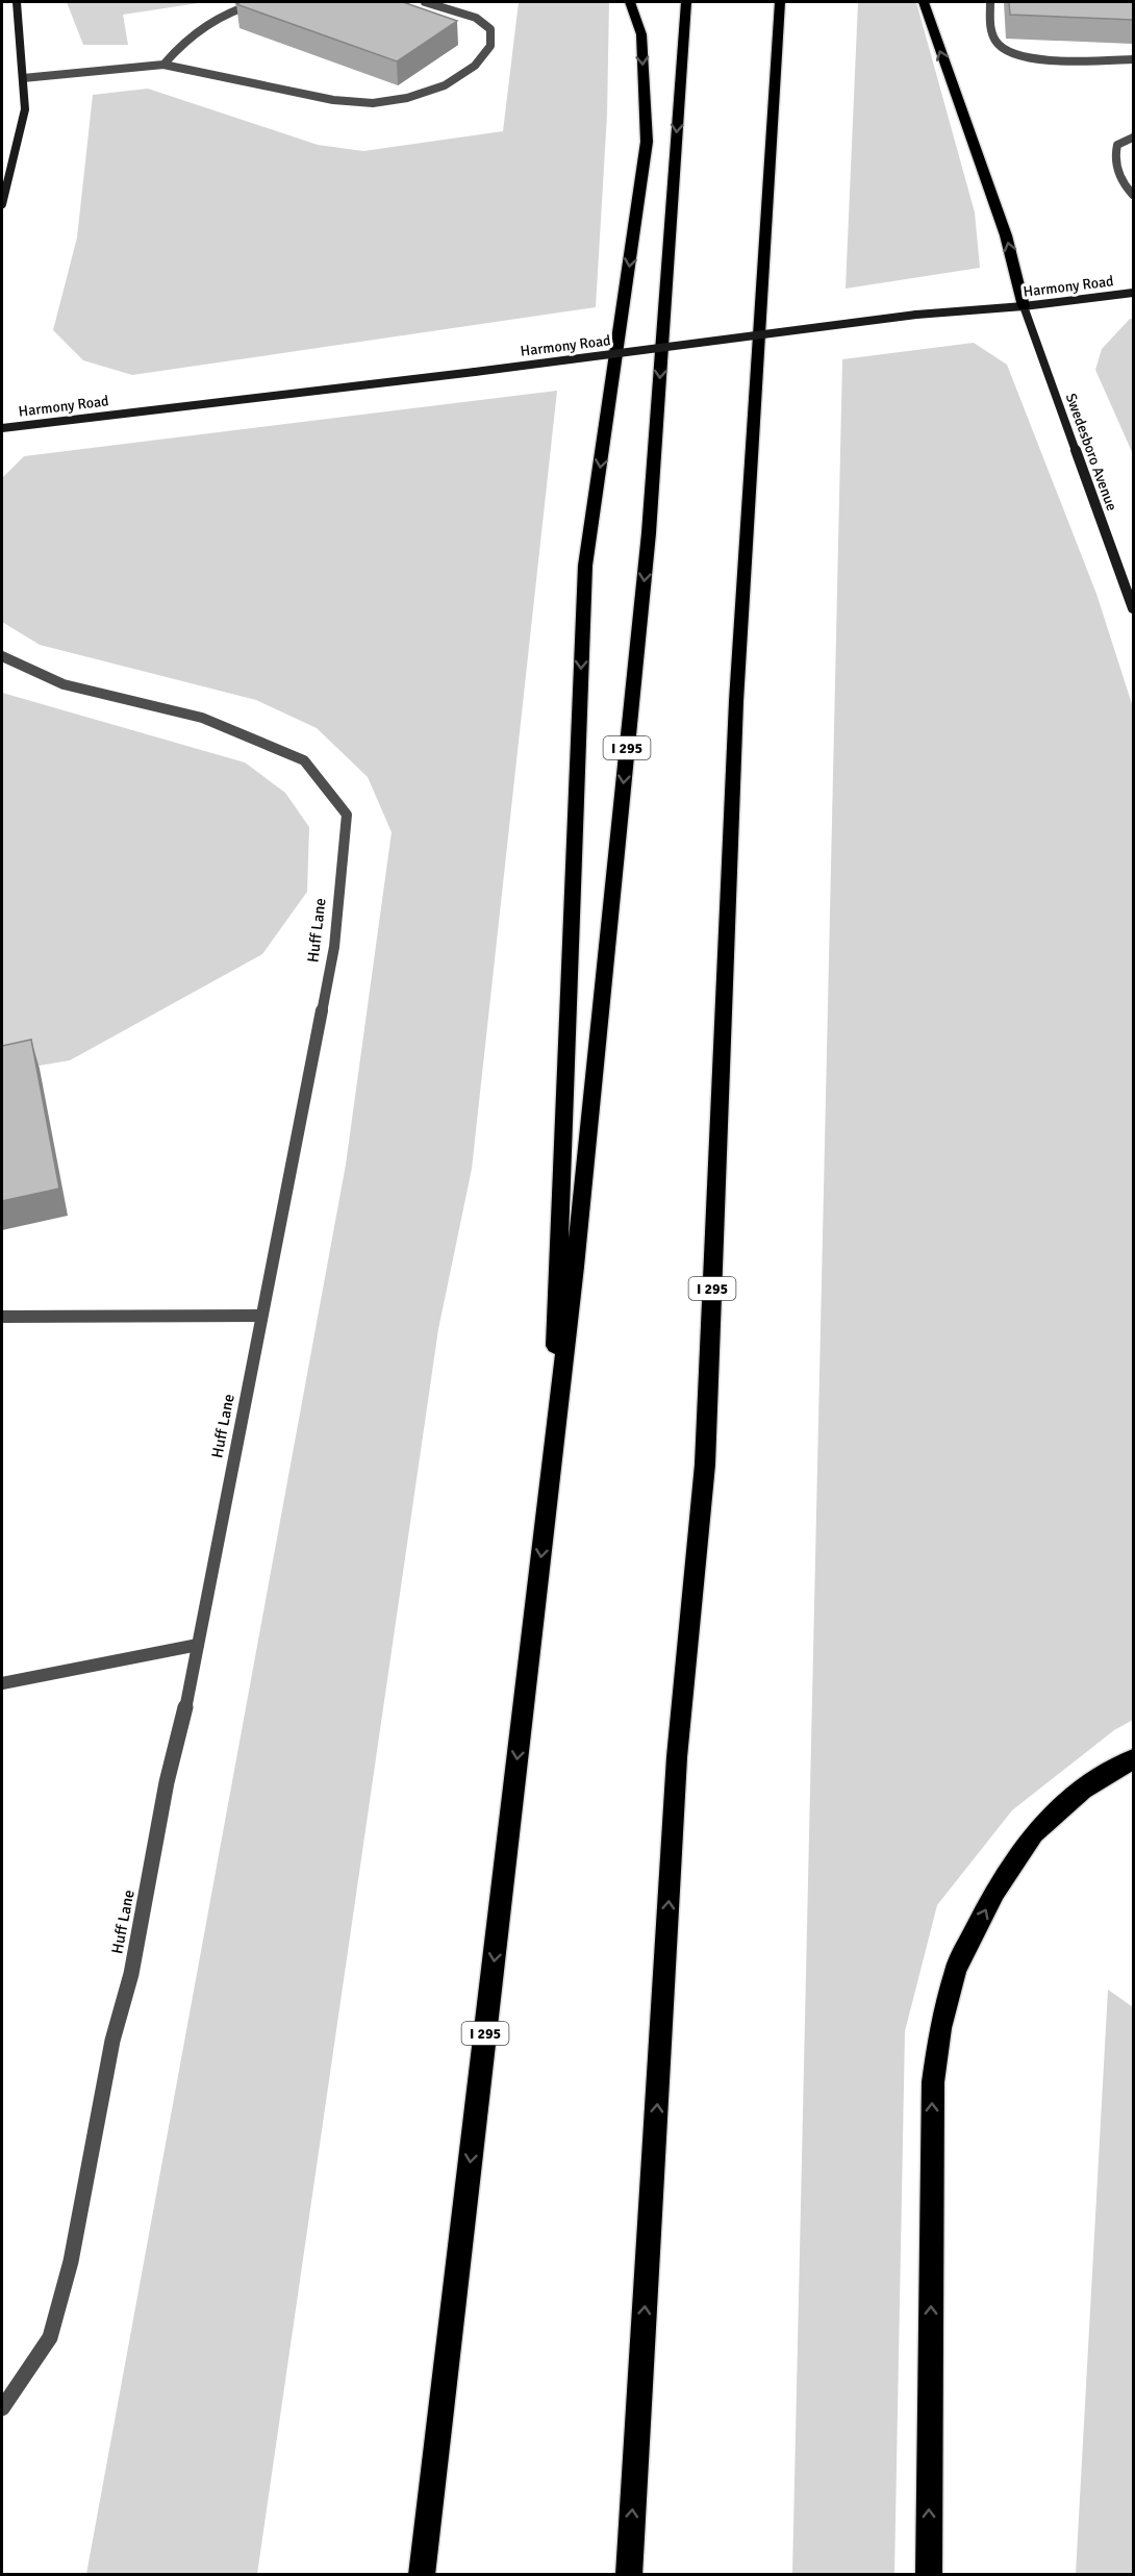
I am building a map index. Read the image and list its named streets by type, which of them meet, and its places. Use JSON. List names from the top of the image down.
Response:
{
  "streets": {
    "highway": ["I 295"],
    "main road": ["Harmony Road", "Swedesboro Avenue"],
    "street": ["Huff Lane"]
  },
  "crossings": [
    ["Harmony Road", "Swedesboro Avenue"]
  ]
}
